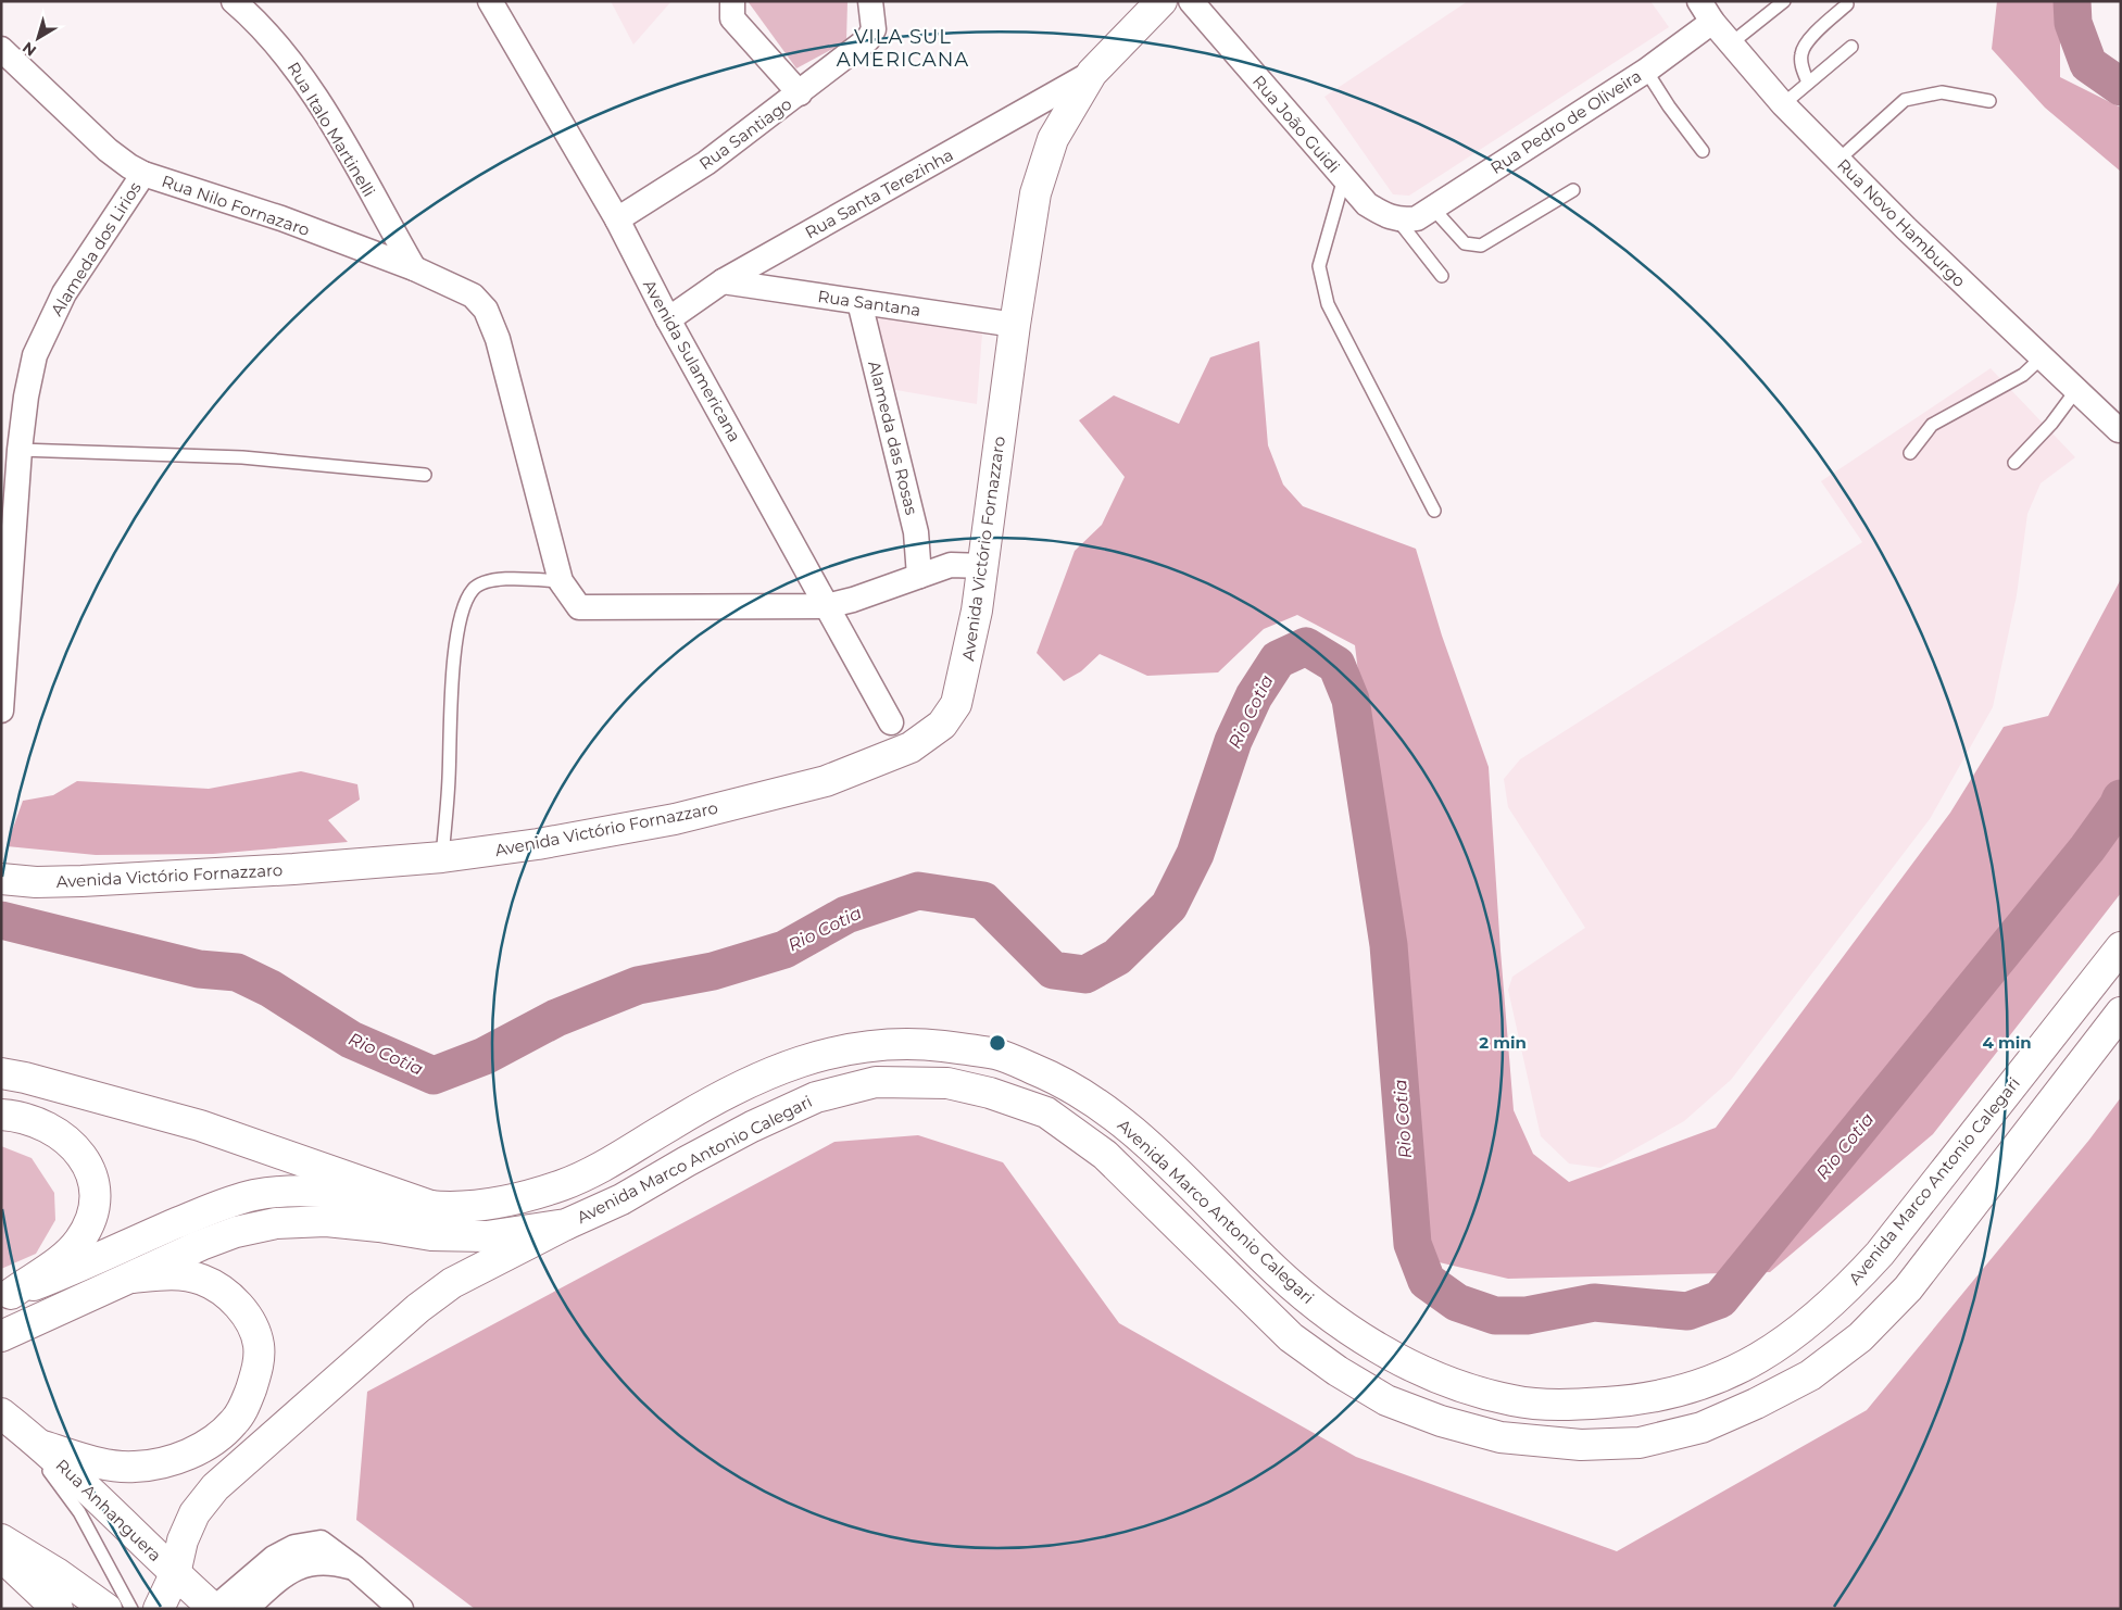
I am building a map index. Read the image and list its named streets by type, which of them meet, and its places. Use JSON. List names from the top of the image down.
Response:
{
  "streets": {
    "main road": ["Avenida Victório Fornazzaro", "Avenida Marco Antonio Calegari", "Rua Anhanguera"],
    "street": [
      "Rua Pedro de Oliveira",
      "Rua João Guidi",
      "Rua Italo Martinelli",
      "Rua Santiago",
      "Rua Santa Terezinha",
      "Rua Nilo Fornazaro",
      "Rua Novo Hamburgo",
      "Alameda dos Lirios",
      "Rua Santana",
      "Avenida Sulamericana",
      "Alameda das Rosas"
    ]
  },
  "crossings": [
    ["Rua Pedro de Oliveira", "Rua João Guidi"],
    ["Rua Pedro de Oliveira", "Rua Novo Hamburgo"],
    ["Rua Italo Martinelli", "Rua Nilo Fornazaro"],
    ["Rua Santiago", "Avenida Sulamericana"],
    ["Rua Santa Terezinha", "Rua Santana"],
    ["Rua Santa Terezinha", "Avenida Sulamericana"],
    ["Rua Santa Terezinha", "Avenida Victório Fornazzaro"],
    ["Rua Nilo Fornazaro", "Alameda dos Lirios"],
    ["Rua Santana", "Alameda das Rosas"],
    ["Rua Santana", "Avenida Victório Fornazzaro"]
  ],
  "districts": ["VILA SUL AMERICANA"],
  "water": ["Rio Cotia"],
  "north": "bottom left",
  "rings": ["2 min", "4 min"]
}
